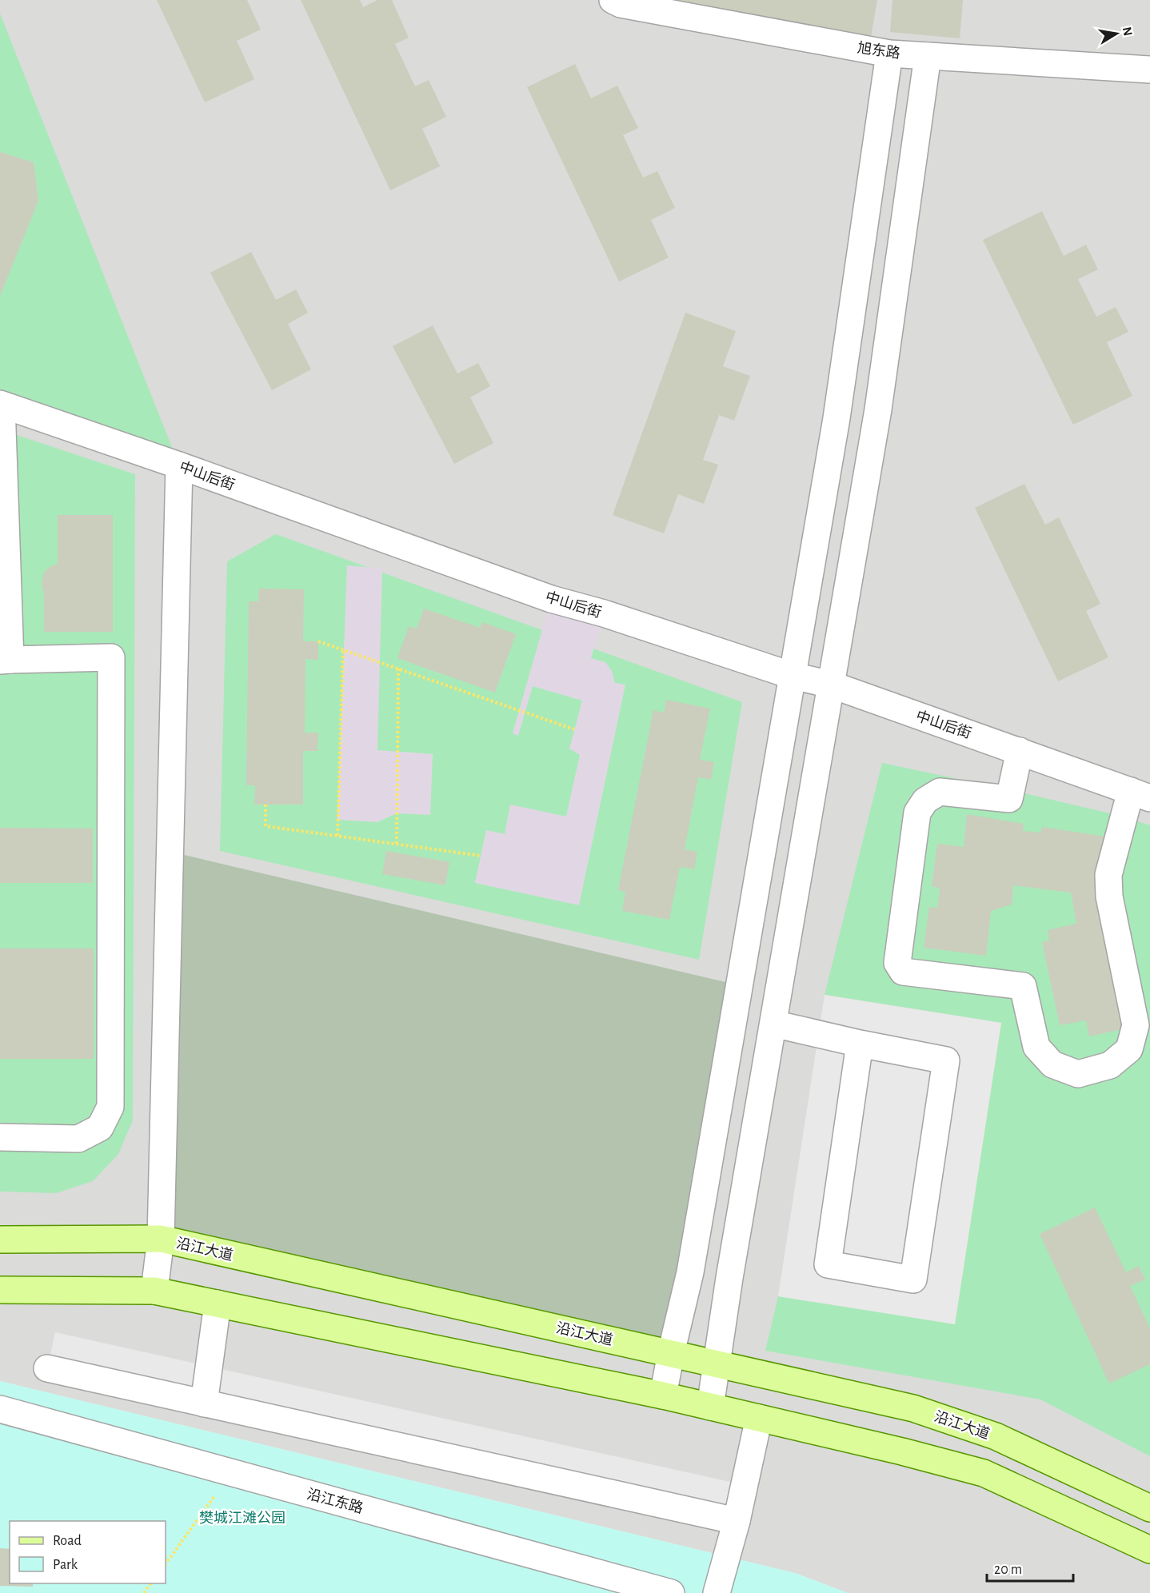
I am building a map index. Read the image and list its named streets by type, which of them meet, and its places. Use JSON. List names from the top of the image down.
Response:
{
  "streets": {
    "main road": ["沿江大道"],
    "street": ["旭东路", "中山后街", "沿江东路"]
  },
  "parks": ["樊城江滩公园"],
  "legend": ["Road", "Park"],
  "scale_bar": "20 m",
  "north": "right"
}
